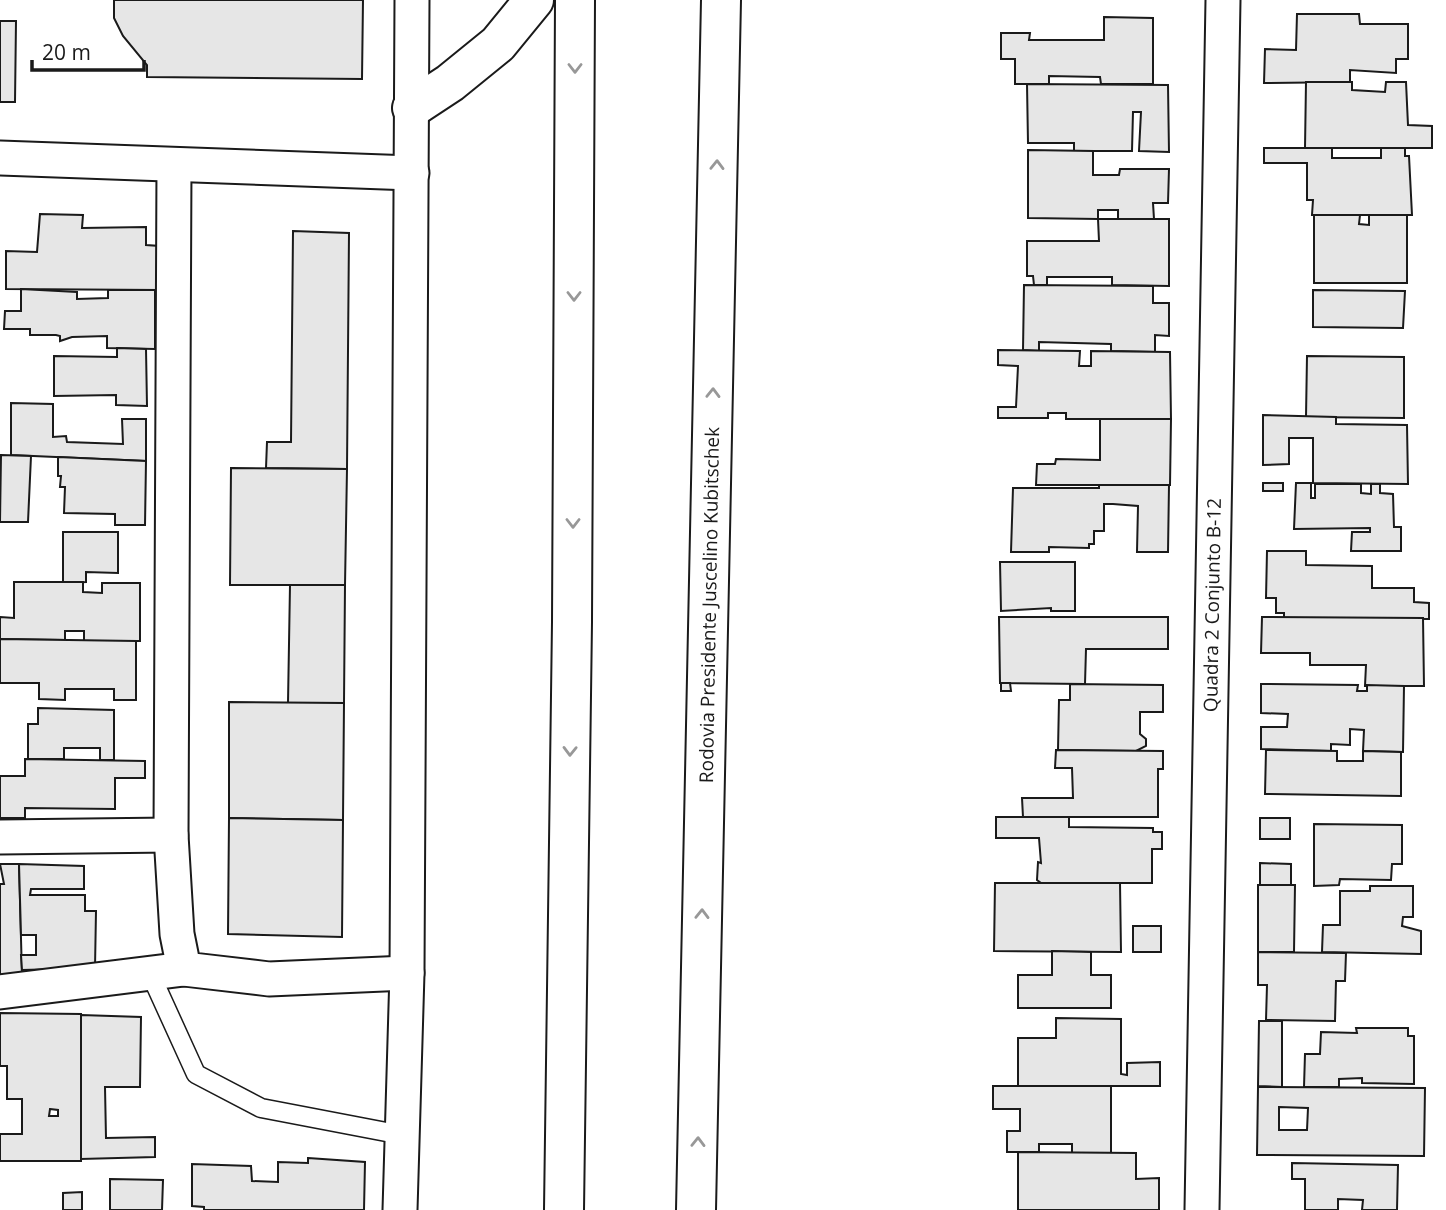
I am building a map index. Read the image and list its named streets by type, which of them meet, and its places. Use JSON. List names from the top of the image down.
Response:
{
  "streets": {
    "highway": ["Rodovia Presidente Juscelino Kubitschek"],
    "street": ["Quadra 2 Conjunto B-12"]
  },
  "scale_bar": "20 m"
}
